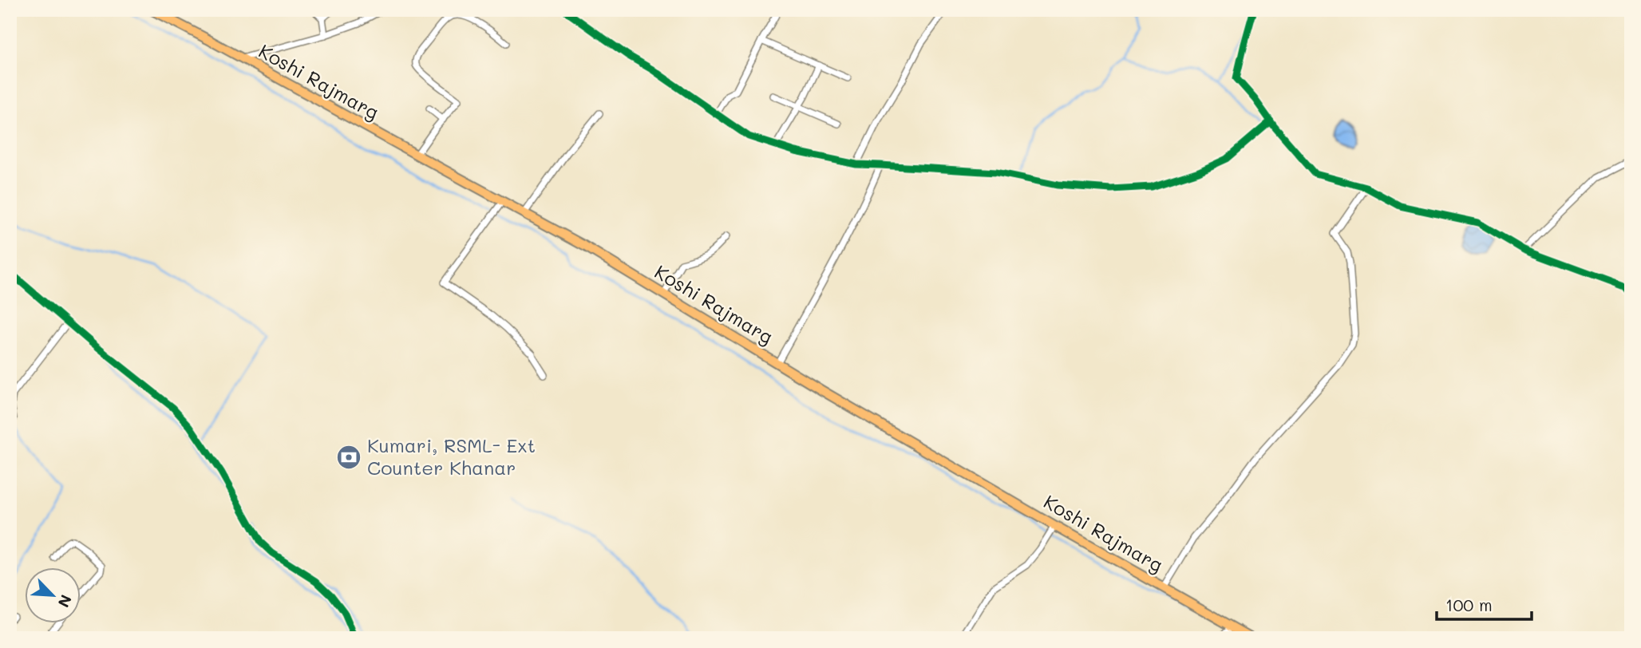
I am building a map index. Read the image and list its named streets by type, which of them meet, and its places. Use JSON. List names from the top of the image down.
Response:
{
  "streets": {
    "main road": ["Koshi Rajmarg"]
  },
  "places": {
    "bank": ["Kumari, RSML- Ext Counter Khanar"]
  },
  "scale_bar": "100 m",
  "north": "bottom right"
}
